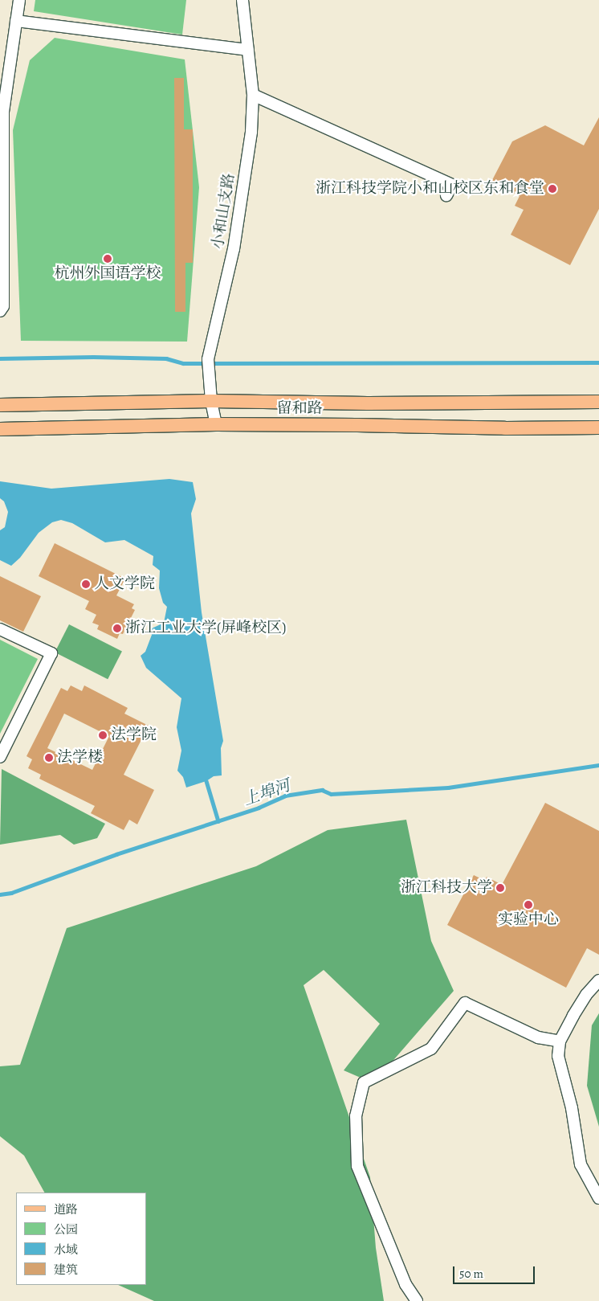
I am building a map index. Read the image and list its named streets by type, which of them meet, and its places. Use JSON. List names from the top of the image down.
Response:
{
  "streets": {
    "main road": ["留和路"],
    "street": ["小和山支路"]
  },
  "crossings": [
    ["小和山支路", "留和路"]
  ],
  "water": ["上埠河"],
  "places": [
    "浙江科技学院小和山校区东和食堂",
    "杭州外国语学校",
    "人文学院",
    "浙江工业大学(屏峰校区)",
    "法学院",
    "法学楼",
    "浙江科技大学",
    "实验中心"
  ],
  "legend": [
    "道路",
    "公园",
    "水域",
    "建筑"
  ],
  "scale_bar": "50 m"
}
